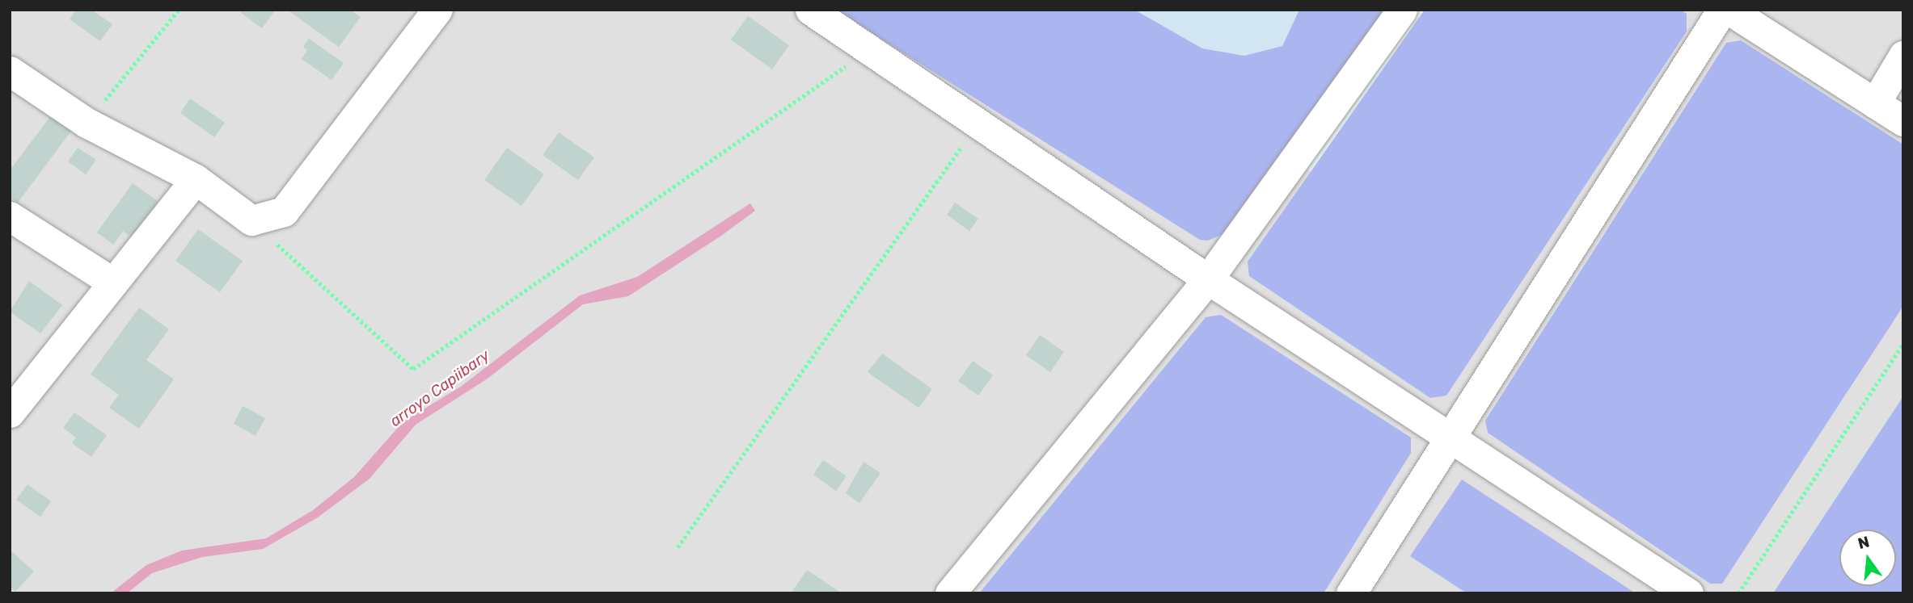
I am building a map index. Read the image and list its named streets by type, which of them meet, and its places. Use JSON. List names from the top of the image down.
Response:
{
  "water": ["arroyo Capiibary"],
  "north": "top"
}
